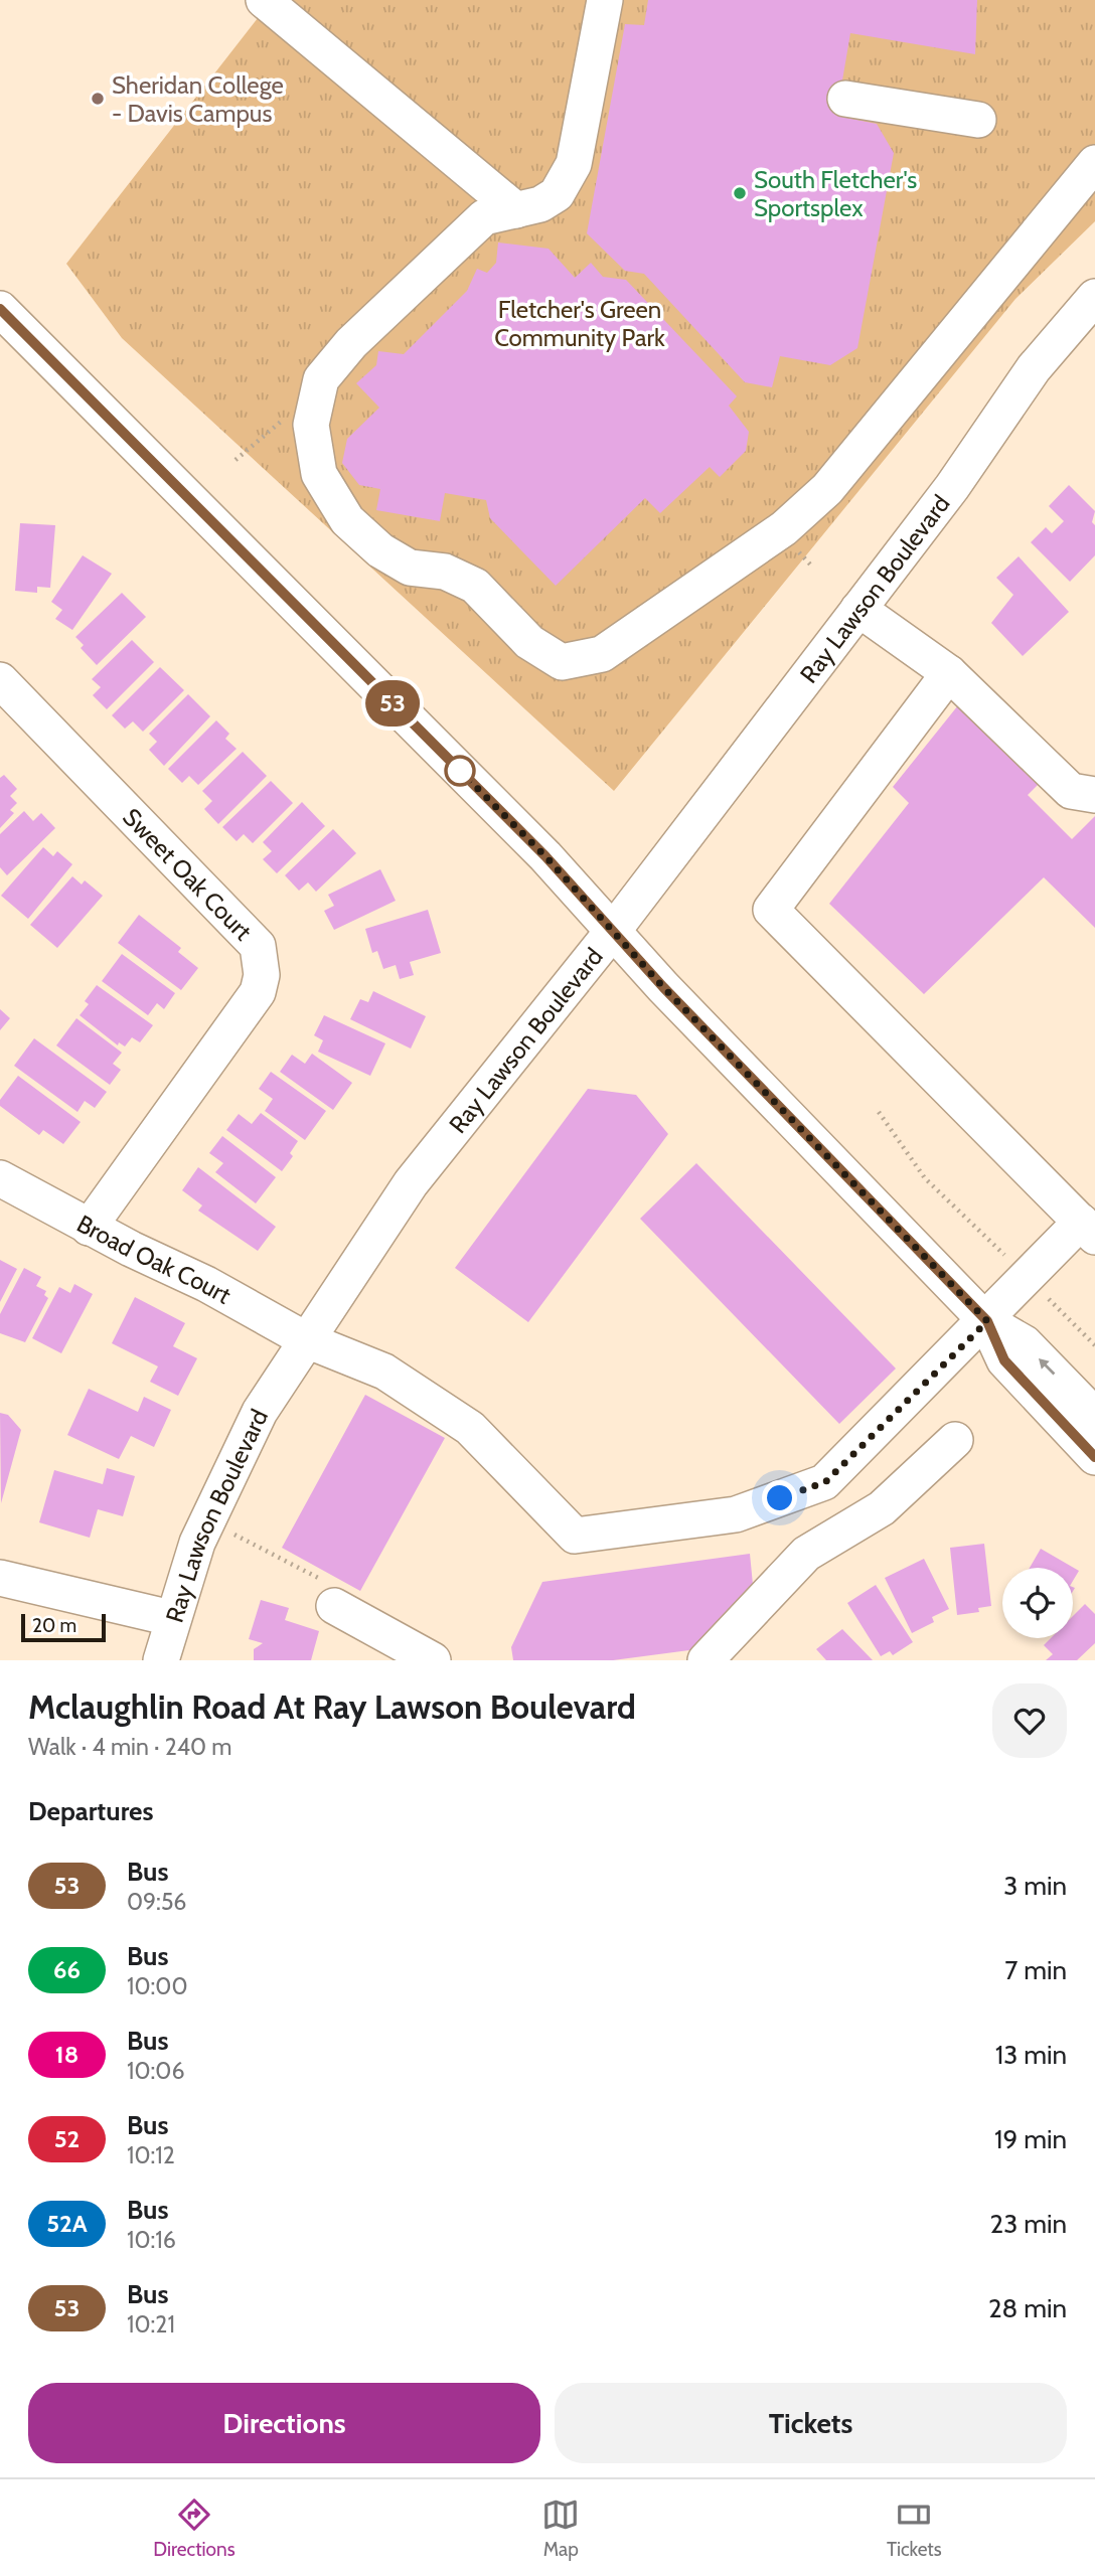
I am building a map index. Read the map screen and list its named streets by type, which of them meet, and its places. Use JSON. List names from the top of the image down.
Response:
{
  "streets": {
    "street": ["Ray Lawson Boulevard", "Sweet Oak Court", "Broad Oak Court"]
  },
  "crossings": [
    ["Ray Lawson Boulevard", "Broad Oak Court"],
    ["Sweet Oak Court", "Broad Oak Court"]
  ],
  "parks": ["Fletcher's Green Community Park"],
  "places": ["Sheridan College - Davis Campus", "South Fletcher's Sportsplex"],
  "lines": ["bus line 53"],
  "scale_bar": "20 m",
  "page": {
    "on_map": "53",
    "scale": "20 m",
    "heading": [
      ["Mclaughlin Road At Ray Lawson Boulevard", "Walk · 4 min · 240 m"],
      "Departures"
    ],
    "list": [
      {
        "mark": "53",
        "name": "Bus",
        "note": "09:56",
        "value": "3 min"
      },
      {
        "mark": "66",
        "name": "Bus",
        "note": "10:00",
        "value": "7 min"
      },
      {
        "mark": "18",
        "name": "Bus",
        "note": "10:06",
        "value": "13 min"
      },
      {
        "mark": "52",
        "name": "Bus",
        "note": "10:12",
        "value": "19 min"
      },
      {
        "mark": "52A",
        "name": "Bus",
        "note": "10:16",
        "value": "23 min"
      },
      {
        "mark": "53",
        "name": "Bus",
        "note": "10:21",
        "value": "28 min"
      }
    ],
    "buttons": ["Directions", "Tickets"],
    "tabs": ["Directions", "Map", "Tickets"]
  }
}
